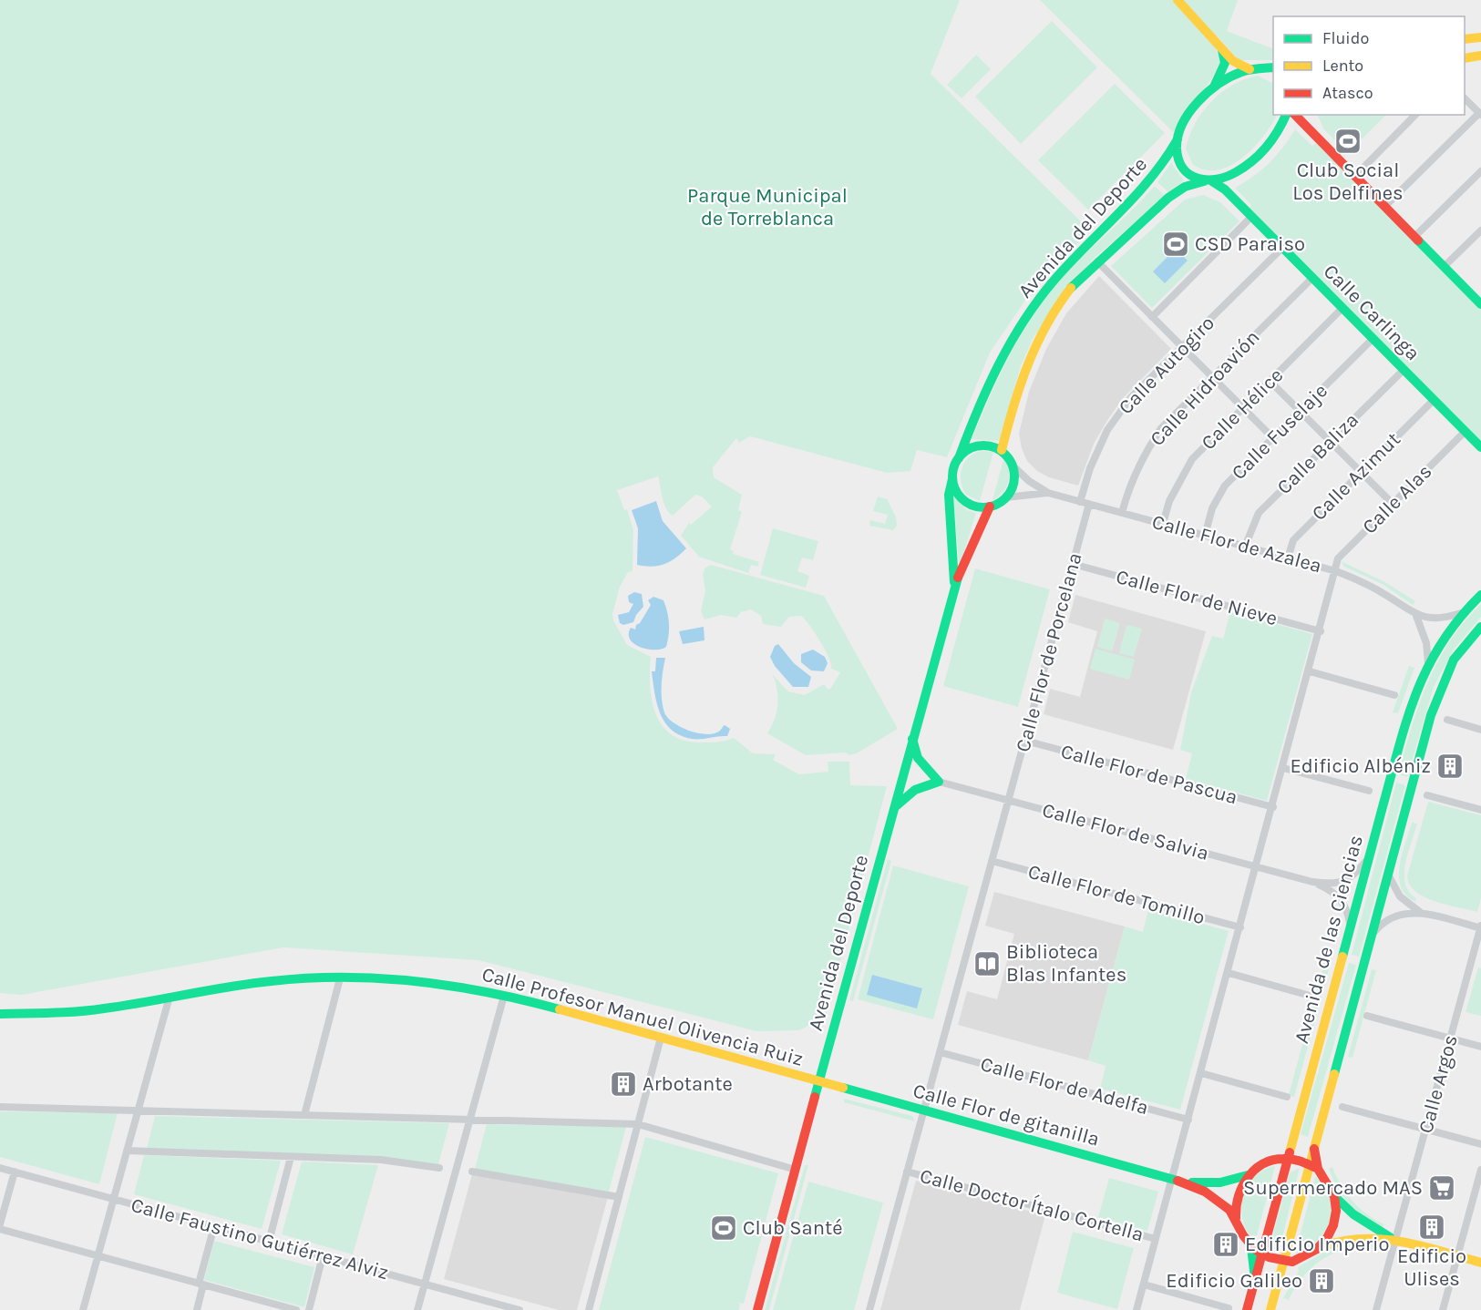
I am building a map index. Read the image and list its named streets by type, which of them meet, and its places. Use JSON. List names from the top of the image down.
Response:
{
  "streets": {
    "street": [
      "Avenida del Deporte",
      "Calle Carlinga",
      "Calle Autogiro",
      "Calle Hidroavión",
      "Calle Hélice",
      "Calle Fuselaje",
      "Calle Baliza",
      "Calle Azimut",
      "Calle Alas",
      "Calle Flor de Azalea",
      "Calle Flor de Nieve",
      "Calle Flor de Porcelana",
      "Calle Flor de Pascua",
      "Calle Flor de Salvia",
      "Calle Flor de Tomillo",
      "Avenida de las Ciencias",
      "Calle Profesor Manuel Olivencia Ruiz",
      "Calle Argos",
      "Calle Flor de Adelfa",
      "Calle Flor de gitanilla",
      "Calle Doctor Ítalo Cortella",
      "Calle Faustino Gutiérrez Alviz"
    ]
  },
  "crossings": [
    ["Avenida del Deporte", "Calle Carlinga"],
    ["Avenida del Deporte", "Calle Profesor Manuel Olivencia Ruiz"],
    ["Avenida del Deporte", "Calle Flor de gitanilla"],
    ["Calle Carlinga", "Calle Autogiro"],
    ["Calle Carlinga", "Calle Hidroavión"],
    ["Calle Carlinga", "Calle Hélice"],
    ["Calle Carlinga", "Calle Fuselaje"],
    ["Calle Carlinga", "Calle Baliza"],
    ["Calle Carlinga", "Calle Azimut"],
    ["Calle Carlinga", "Calle Alas"],
    ["Calle Autogiro", "Calle Flor de Azalea"],
    ["Calle Hidroavión", "Calle Flor de Azalea"],
    ["Calle Hélice", "Calle Flor de Azalea"],
    ["Calle Fuselaje", "Calle Flor de Azalea"],
    ["Calle Baliza", "Calle Flor de Azalea"],
    ["Calle Azimut", "Calle Flor de Azalea"],
    ["Calle Alas", "Calle Flor de Azalea"],
    ["Calle Alas", "Calle Flor de Nieve"],
    ["Calle Alas", "Calle Flor de Pascua"],
    ["Calle Alas", "Calle Flor de Salvia"],
    ["Calle Alas", "Calle Flor de Tomillo"],
    ["Calle Alas", "Calle Flor de Adelfa"],
    ["Calle Alas", "Calle Flor de gitanilla"],
    ["Calle Alas", "Calle Doctor Ítalo Cortella"],
    ["Calle Flor de Azalea", "Calle Flor de Porcelana"],
    ["Calle Flor de Nieve", "Calle Flor de Porcelana"],
    ["Calle Flor de Porcelana", "Calle Flor de Pascua"],
    ["Calle Flor de Porcelana", "Calle Flor de Salvia"],
    ["Calle Flor de Porcelana", "Calle Flor de Tomillo"],
    ["Calle Flor de Porcelana", "Calle Flor de Adelfa"],
    ["Calle Flor de Porcelana", "Calle Flor de gitanilla"],
    ["Calle Flor de Porcelana", "Calle Doctor Ítalo Cortella"],
    ["Calle Flor de Salvia", "Avenida de las Ciencias"],
    ["Calle Profesor Manuel Olivencia Ruiz", "Calle Flor de gitanilla"]
  ],
  "parks": ["Parque Municipal de Torreblanca"],
  "places": {
    "sports": ["Club Social Los Delfines", "CSD Paraiso", "Club Santé"],
    "building": [
      "Edificio Albéniz",
      "Arbotante",
      "Edificio Ulises",
      "Edificio Imperio",
      "Edificio Galileo"
    ],
    "library": ["Biblioteca Blas Infantes"],
    "supermarket": ["Supermercado MAS"]
  },
  "legend": ["Fluido", "Lento", "Atasco"]
}
